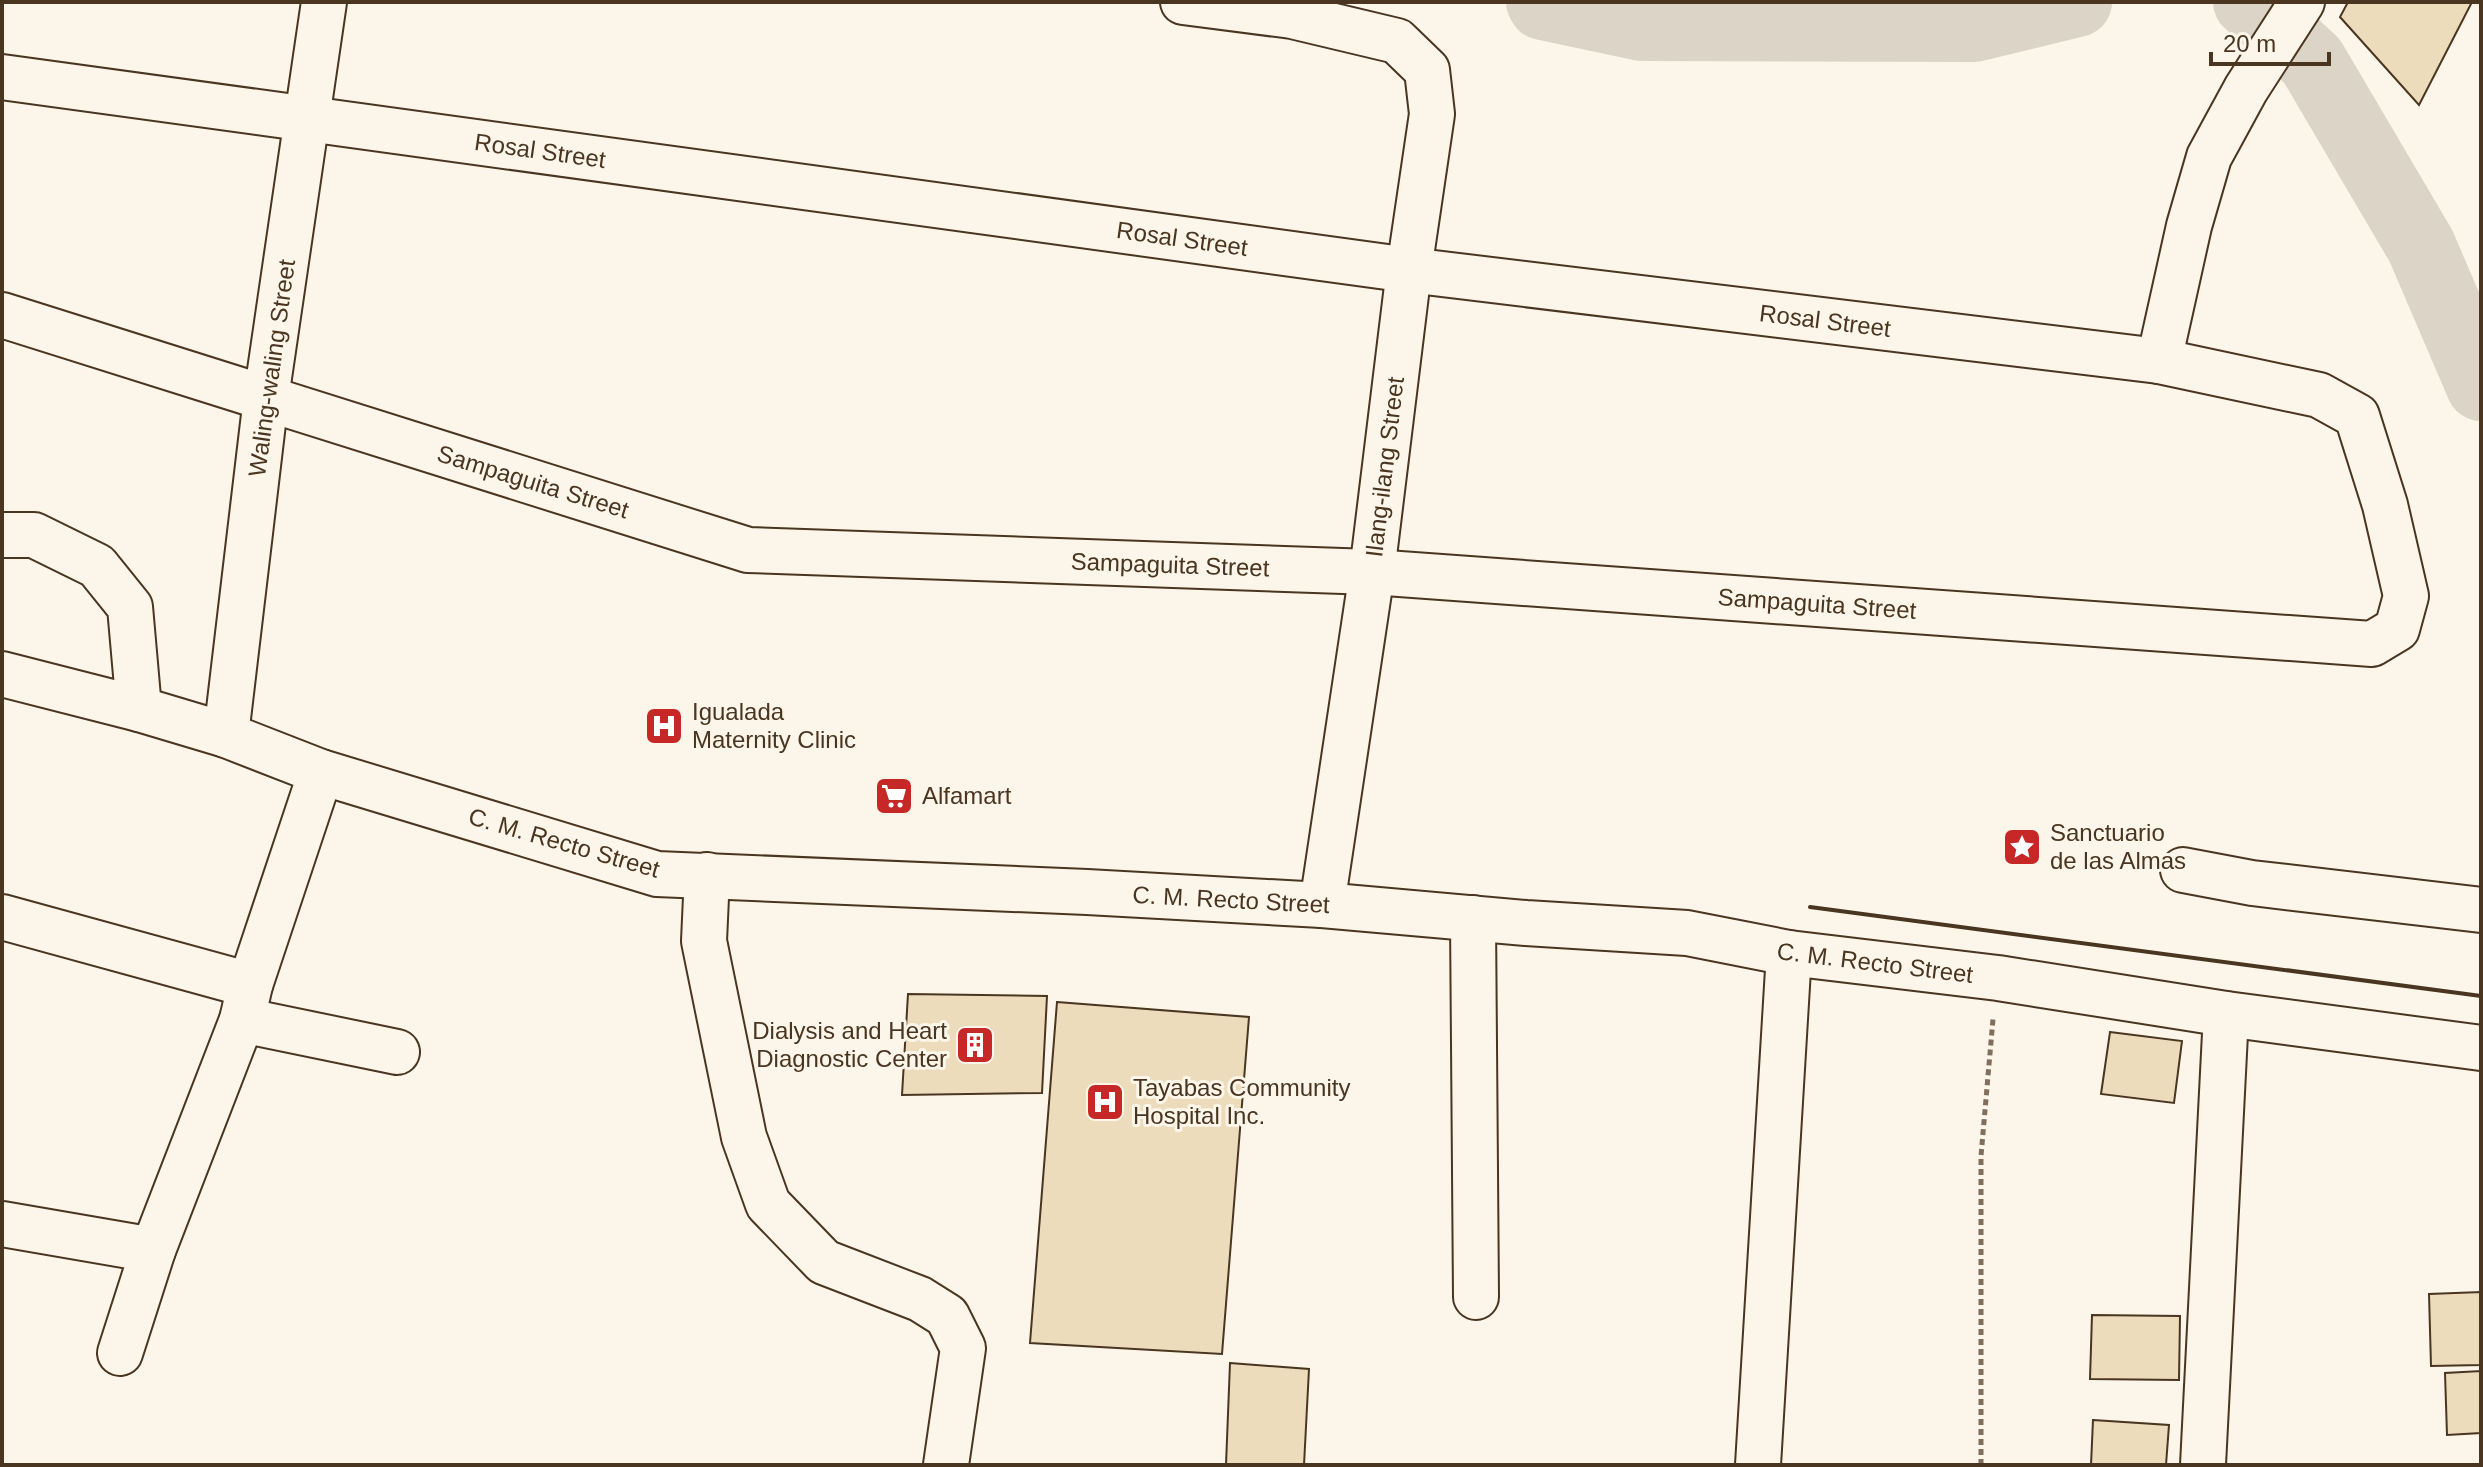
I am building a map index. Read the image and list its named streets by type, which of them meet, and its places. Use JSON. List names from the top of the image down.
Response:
{
  "streets": {
    "street": [
      "Rosal Street",
      "Waling-waling Street",
      "Ilang-ilang Street",
      "Sampaguita Street",
      "C. M. Recto Street"
    ]
  },
  "crossings": [
    ["Rosal Street", "Waling-waling Street"],
    ["Rosal Street", "Ilang-ilang Street"],
    ["Rosal Street", "Sampaguita Street"],
    ["Waling-waling Street", "Sampaguita Street"],
    ["Waling-waling Street", "C. M. Recto Street"],
    ["Ilang-ilang Street", "Sampaguita Street"],
    ["Ilang-ilang Street", "C. M. Recto Street"]
  ],
  "places": {
    "hospital": ["Igualada Maternity Clinic", "Tayabas Community Hospital Inc."],
    "supermarket": ["Alfamart"],
    "place": ["Sanctuario de las Almas"],
    "building": ["Dialysis and Heart Diagnostic Center"]
  },
  "scale_bar": "20 m"
}
